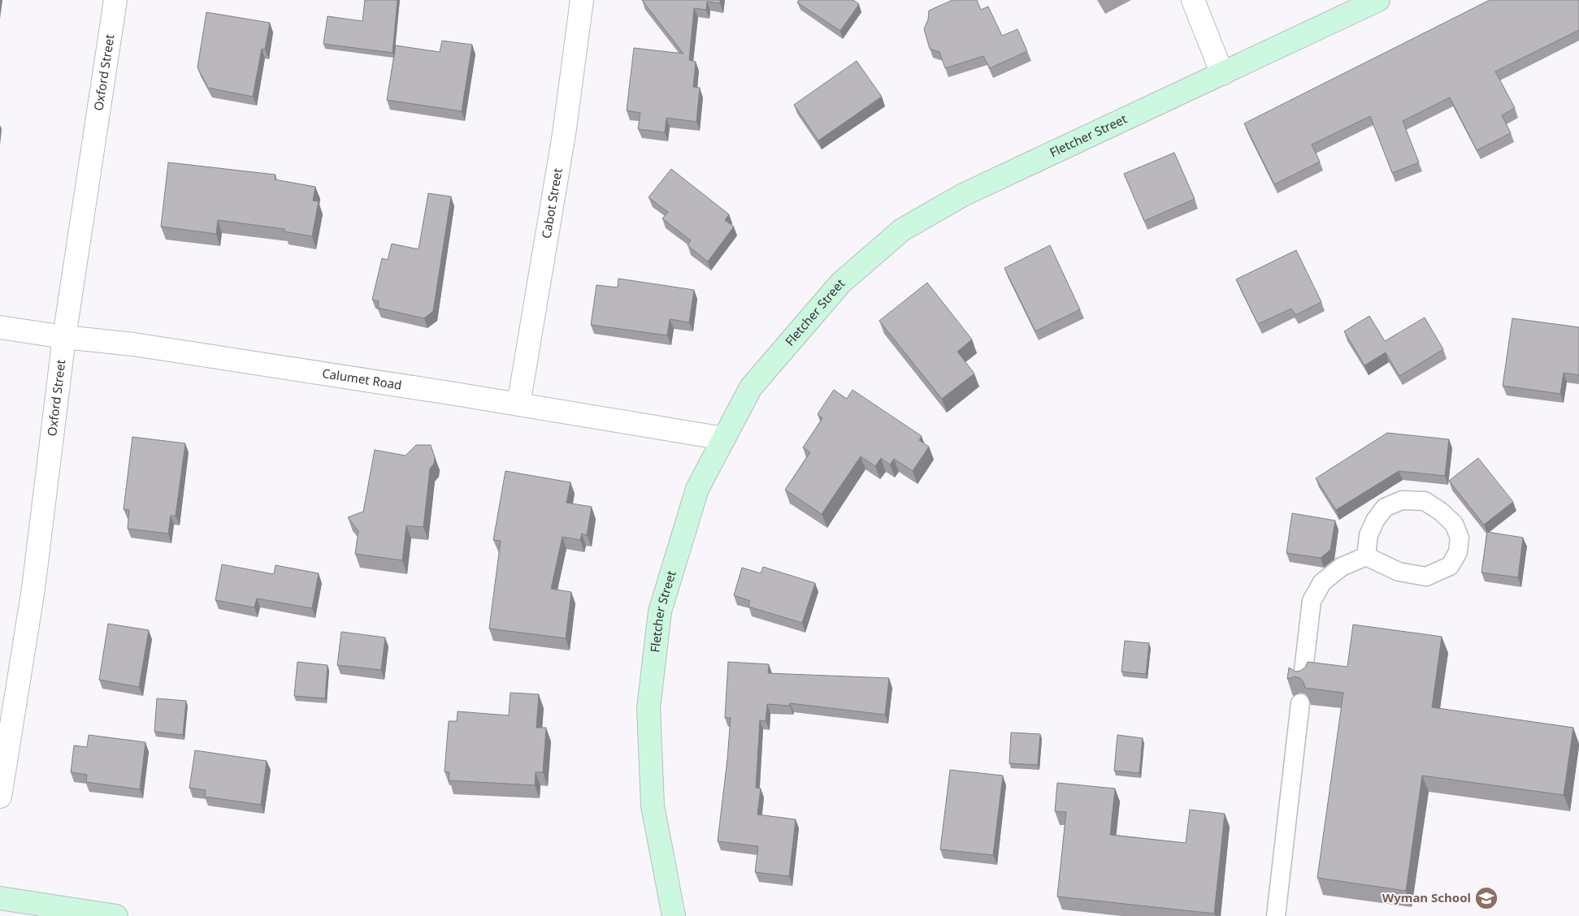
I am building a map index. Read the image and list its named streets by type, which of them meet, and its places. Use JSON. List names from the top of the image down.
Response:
{
  "streets": {
    "street": [
      "Oxford Street",
      "Fletcher Street",
      "Cabot Street",
      "Calumet Road"
    ]
  },
  "crossings": [
    ["Oxford Street", "Calumet Road"],
    ["Fletcher Street", "Calumet Road"],
    ["Cabot Street", "Calumet Road"]
  ],
  "places": {
    "school or university": ["Wyman School"]
  }
}
